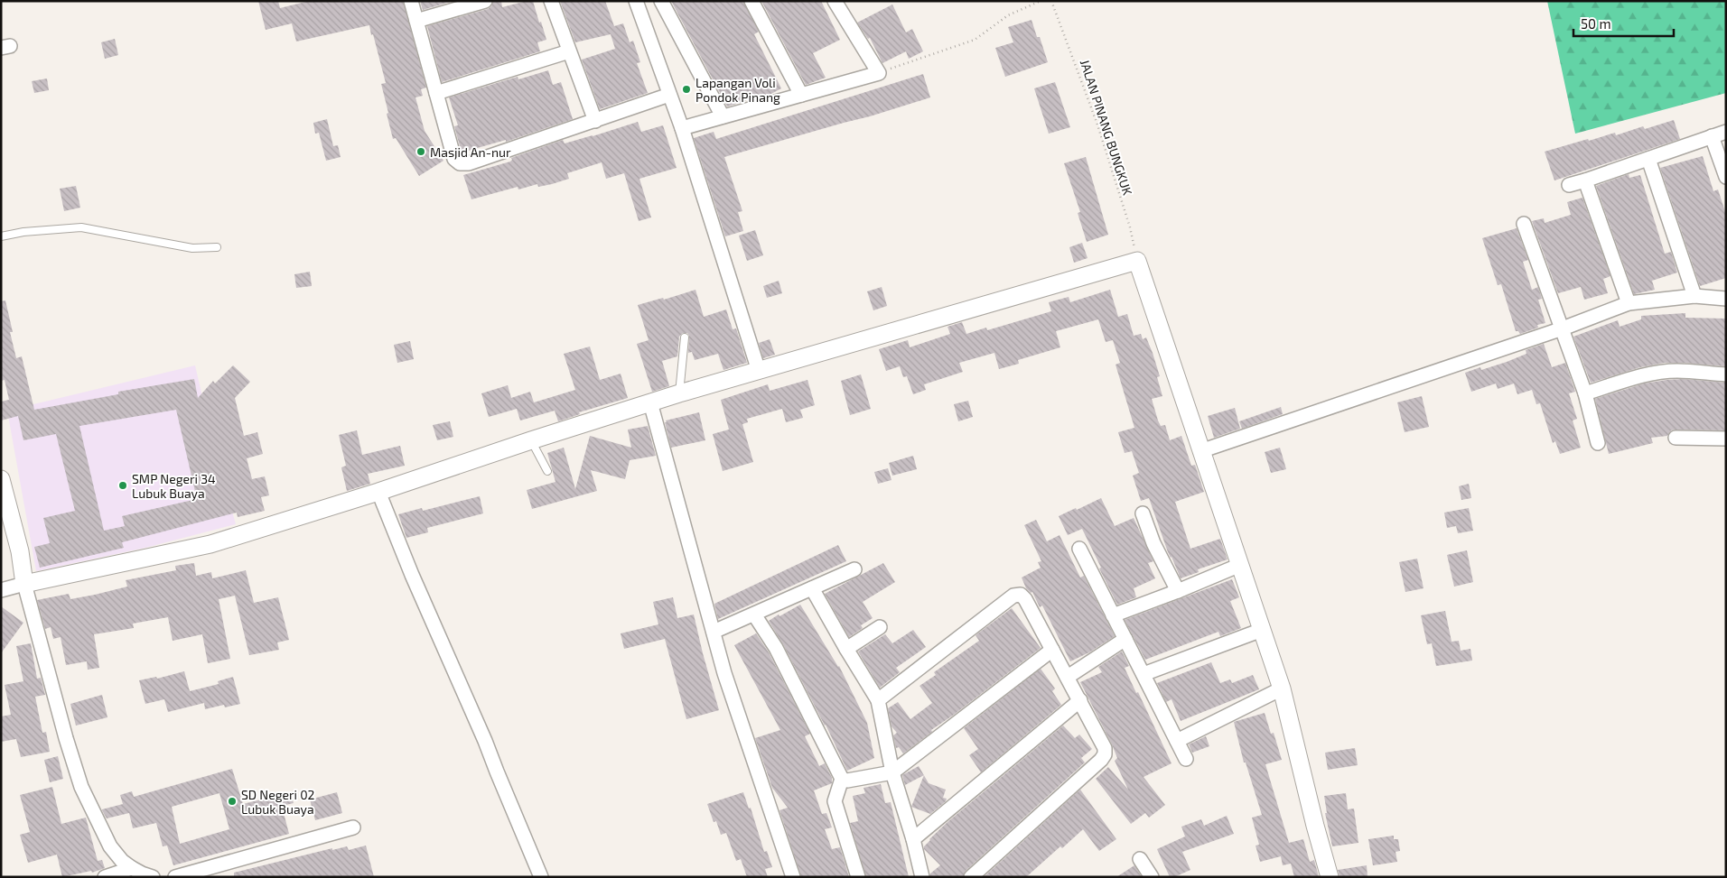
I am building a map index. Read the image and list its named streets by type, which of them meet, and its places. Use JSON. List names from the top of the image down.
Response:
{
  "streets": {
    "path": ["JALAN PINANG BUNGKUK"]
  },
  "places": [
    "Lapangan Voli Pondok Pinang",
    "Masjid An-nur",
    "SMP Negeri 34 Lubuk Buaya",
    "SD Negeri 02 Lubuk Buaya"
  ],
  "scale_bar": "50 m"
}
